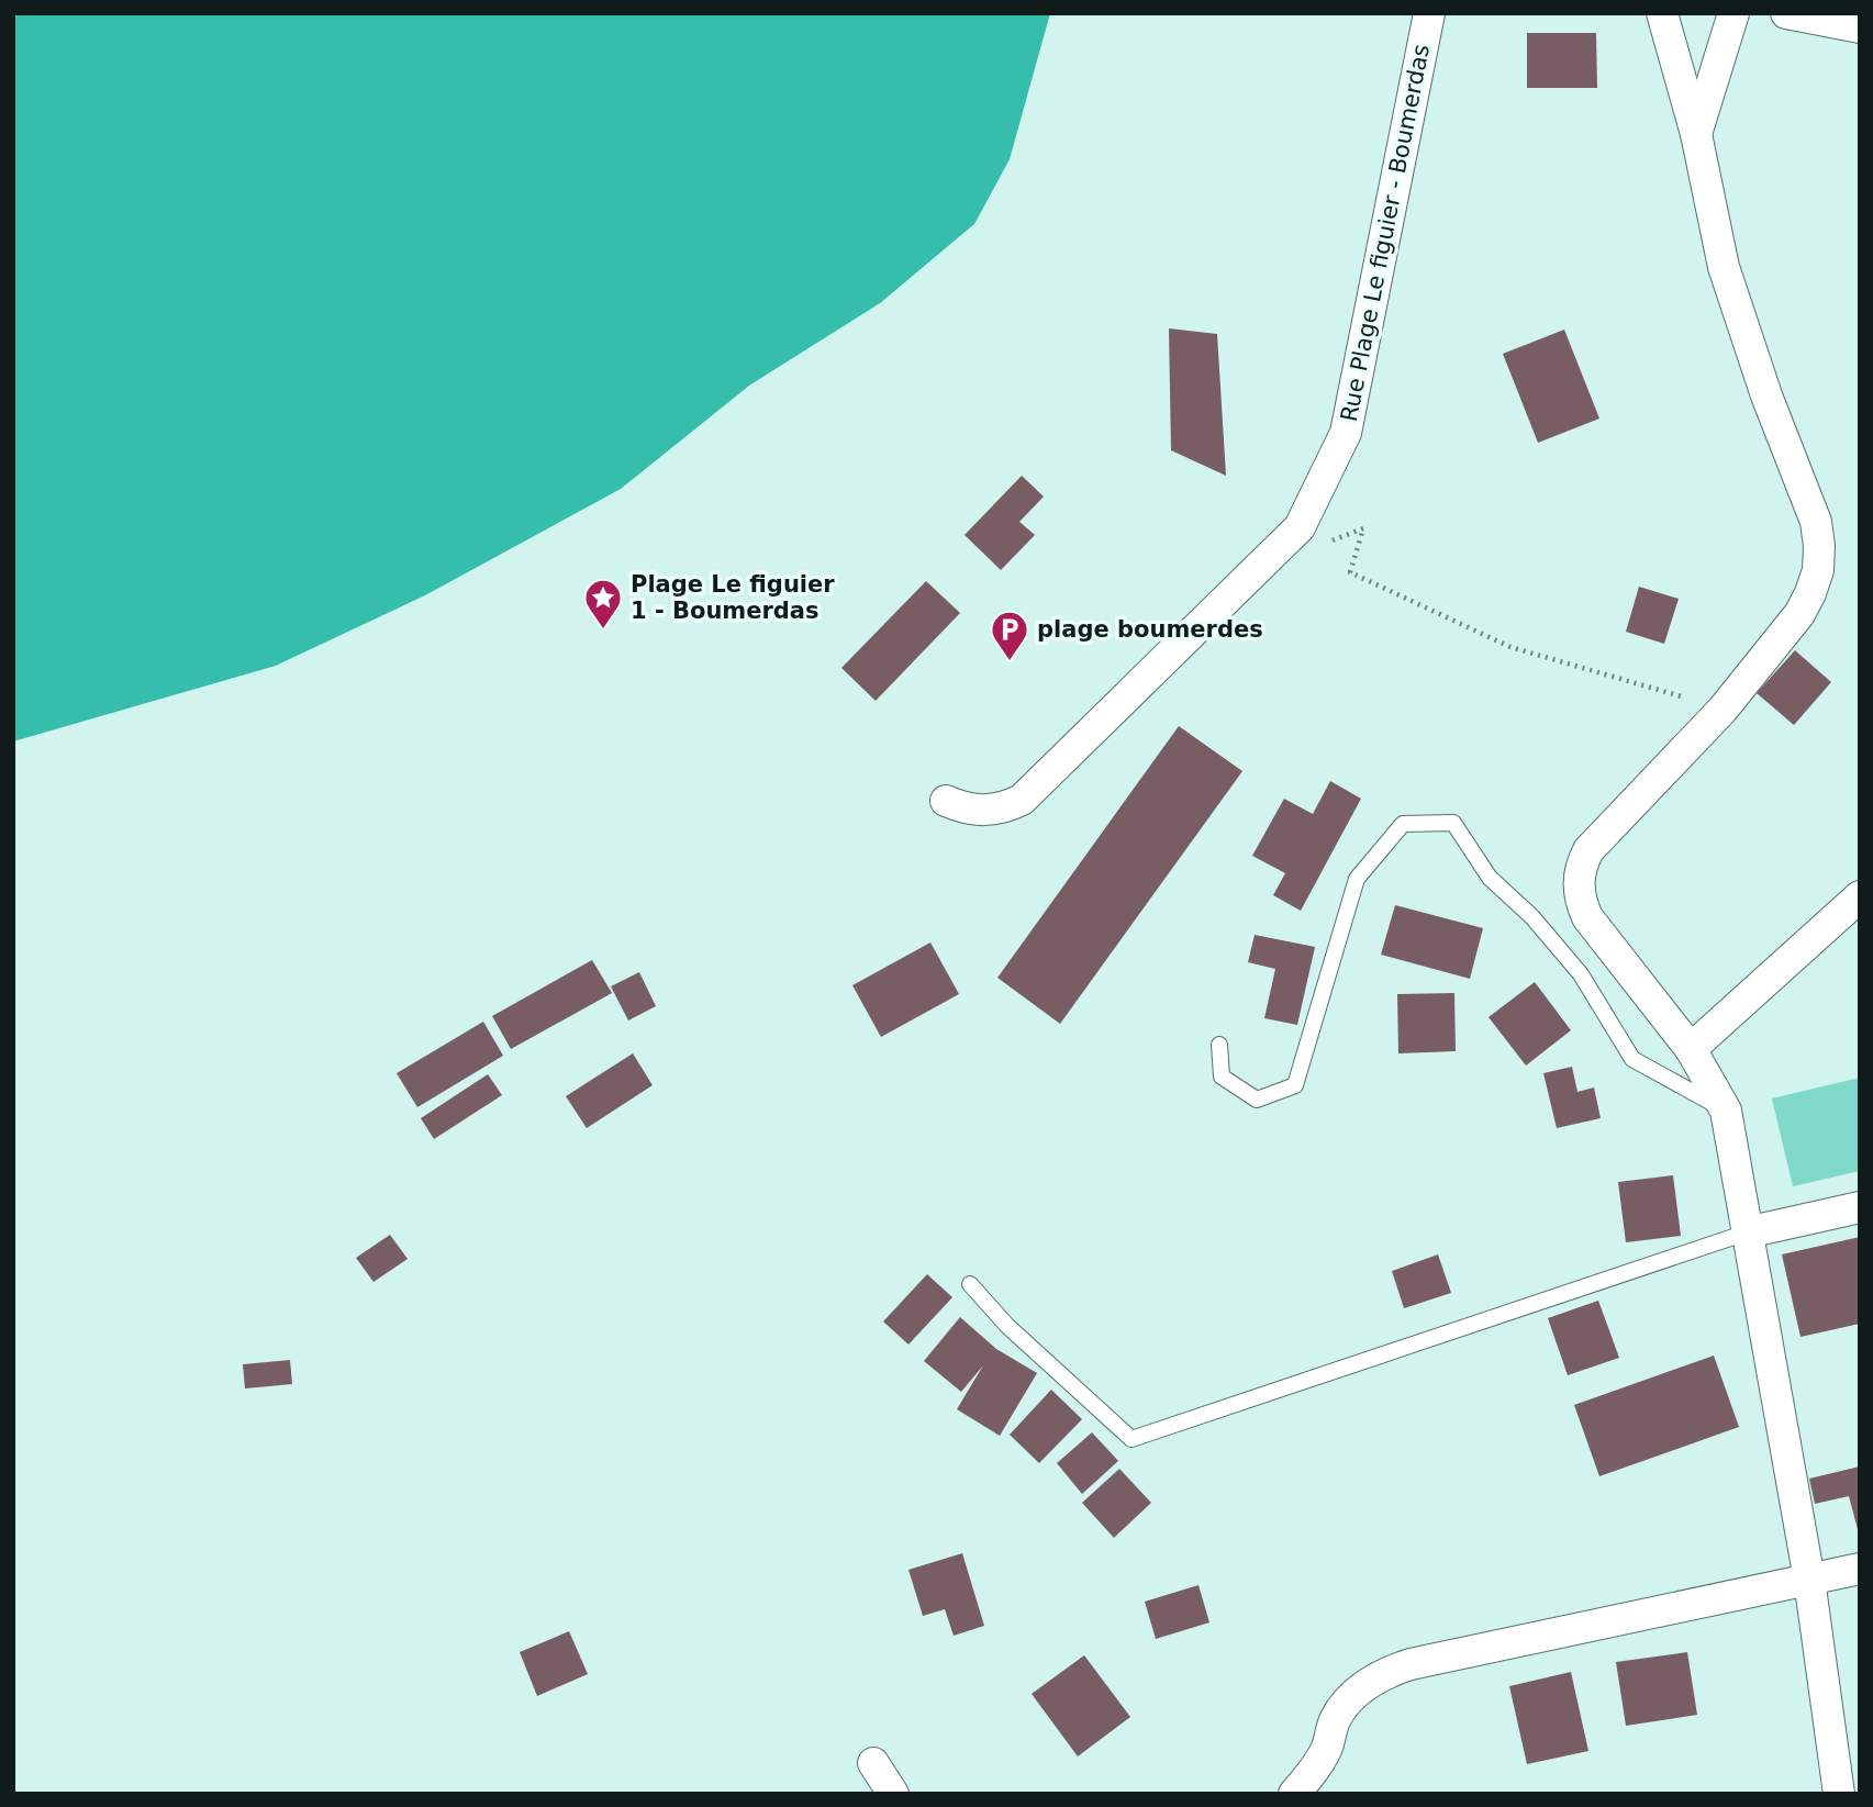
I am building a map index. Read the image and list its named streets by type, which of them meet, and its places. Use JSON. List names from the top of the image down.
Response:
{
  "streets": {
    "street": ["Rue Plage Le figuier - Boumerdas"]
  },
  "places": {
    "place": ["Plage Le figuier 1 - Boumerdas"],
    "parking": ["plage boumerdes"]
  }
}
